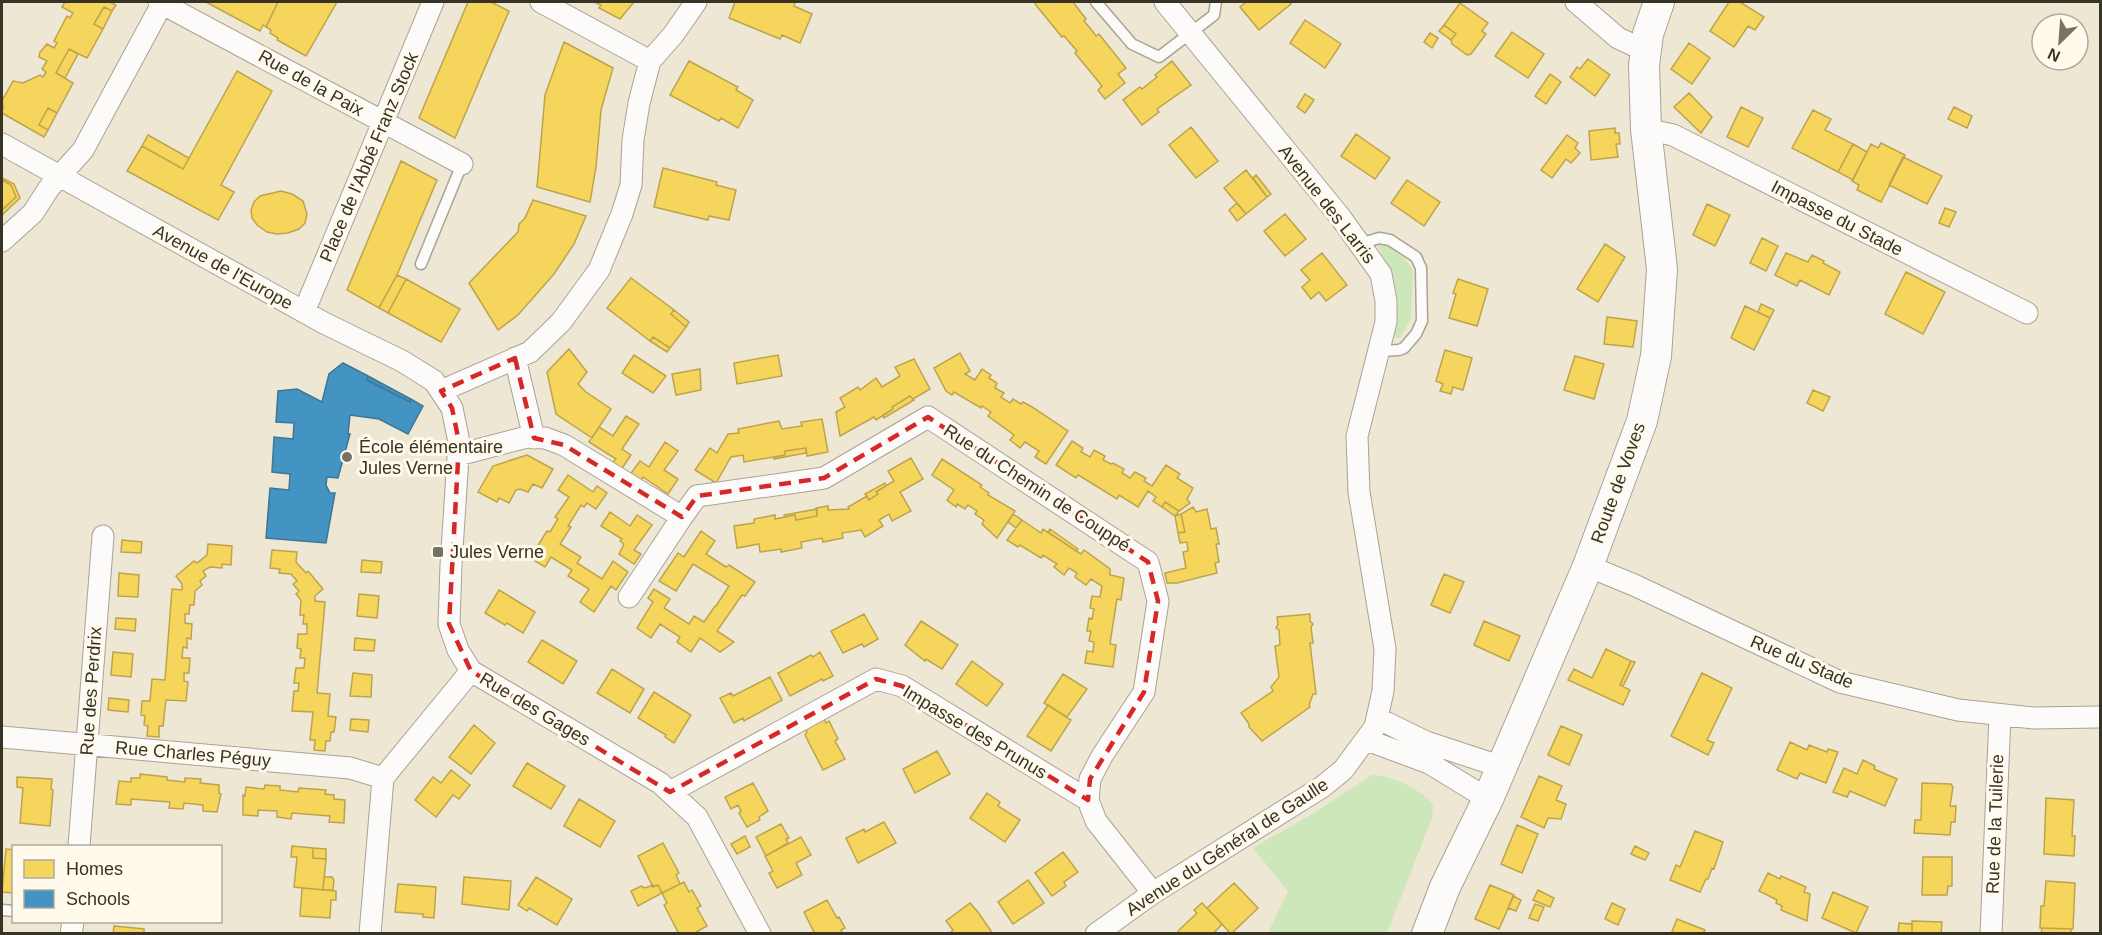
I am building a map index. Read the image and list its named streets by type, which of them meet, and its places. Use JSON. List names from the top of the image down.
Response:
{
  "streets": {
    "street": [
      "Rue de la Paix",
      "Place de l'Abbé Franz Stock",
      "Avenue des Larris",
      "Impasse du Stade",
      "Avenue de l'Europe",
      "Route de Voves",
      "Rue du Chemin de Couppé",
      "Rue du Stade",
      "Rue des Perdrix",
      "Rue des Gages",
      "Impasse des Prunus",
      "Rue Charles Péguy",
      "Rue de la Tuilerie",
      "Avenue du Général de Gaulle"
    ]
  },
  "crossings": [
    ["Rue de la Paix", "Place de l'Abbé Franz Stock"],
    ["Place de l'Abbé Franz Stock", "Avenue de l'Europe"],
    ["Avenue des Larris", "Avenue du Général de Gaulle"],
    ["Impasse du Stade", "Route de Voves"],
    ["Avenue de l'Europe", "Rue des Gages"],
    ["Route de Voves", "Rue du Stade"],
    ["Rue du Chemin de Couppé", "Impasse des Prunus"],
    ["Rue du Stade", "Rue de la Tuilerie"],
    ["Rue des Perdrix", "Rue Charles Péguy"],
    ["Rue des Gages", "Impasse des Prunus"]
  ],
  "places": {
    "other": ["École élémentaire Jules Verne"],
    "transit": ["Jules Verne"]
  },
  "legend": ["Homes", "Schools"],
  "north": "bottom left"
}
